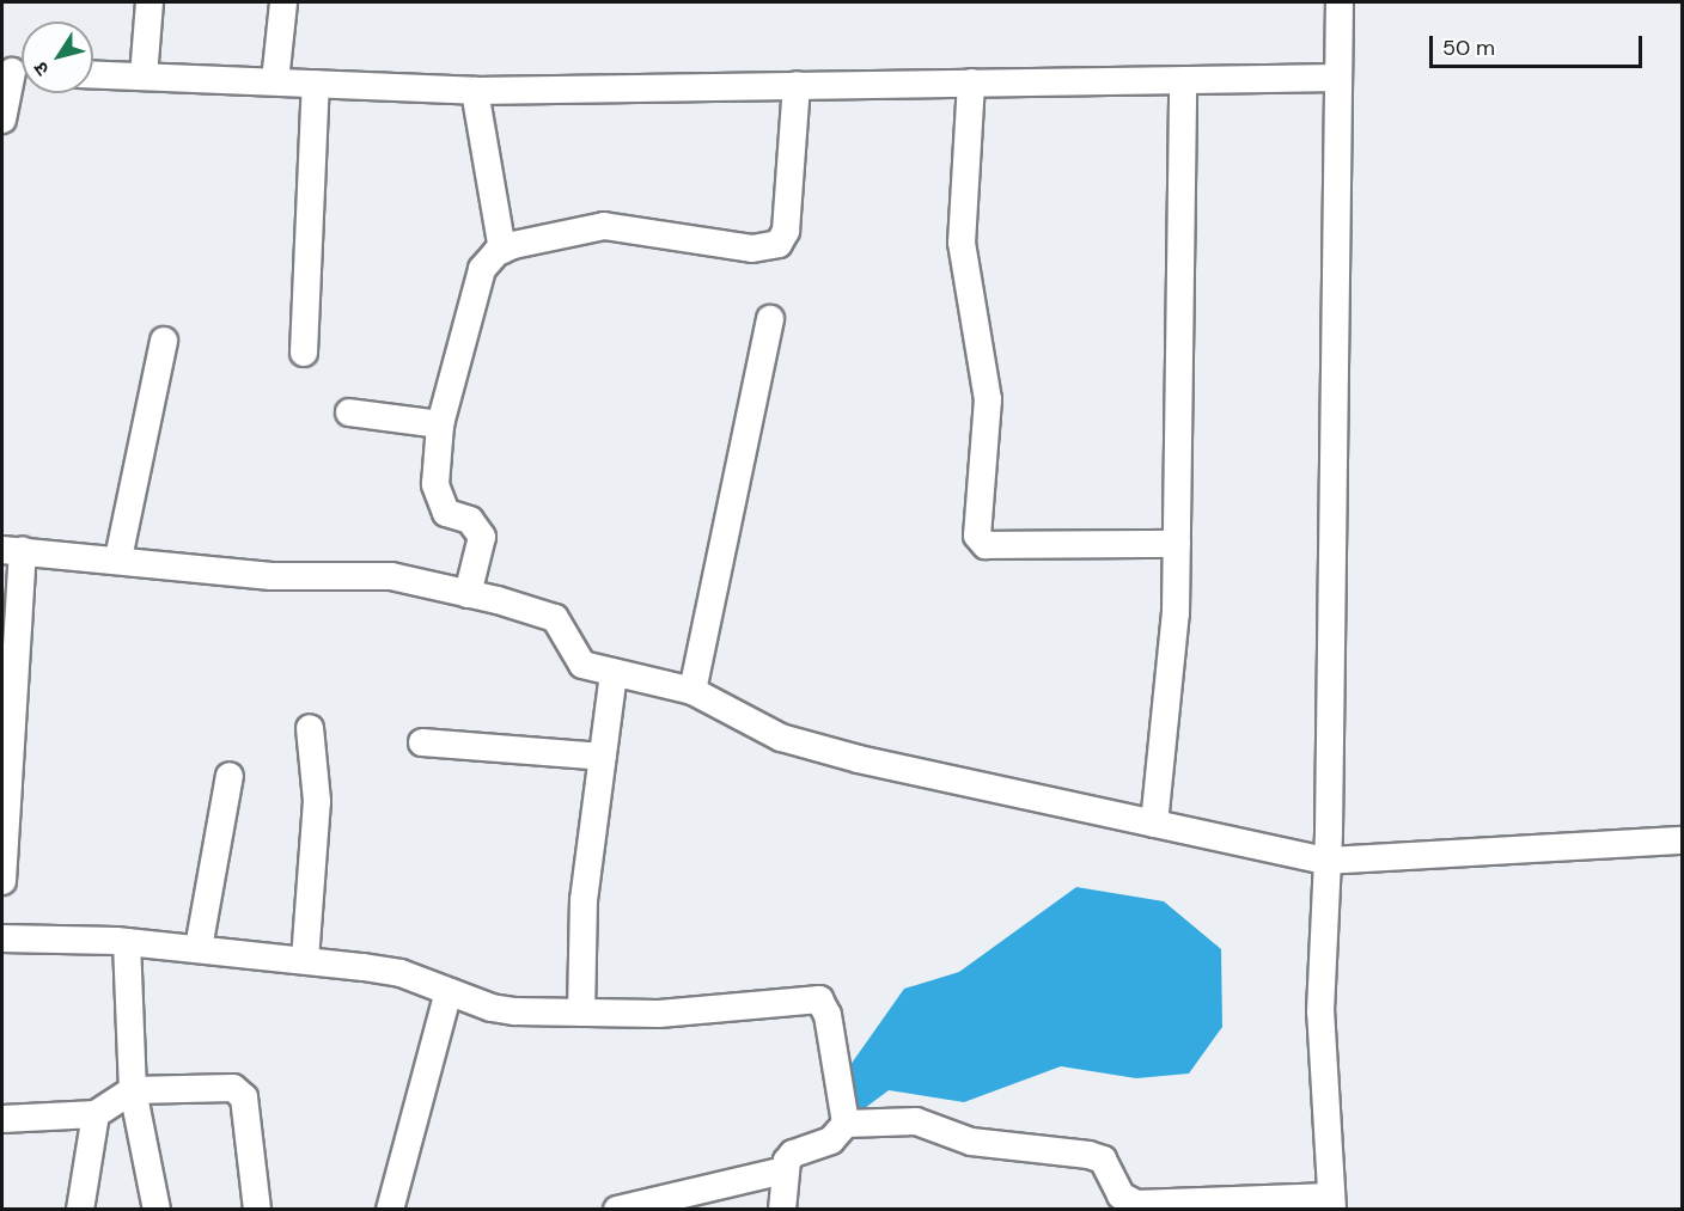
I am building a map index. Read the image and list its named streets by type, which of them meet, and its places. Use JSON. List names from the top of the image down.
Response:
{
  "scale_bar": "50 m",
  "north": "bottom left"
}
